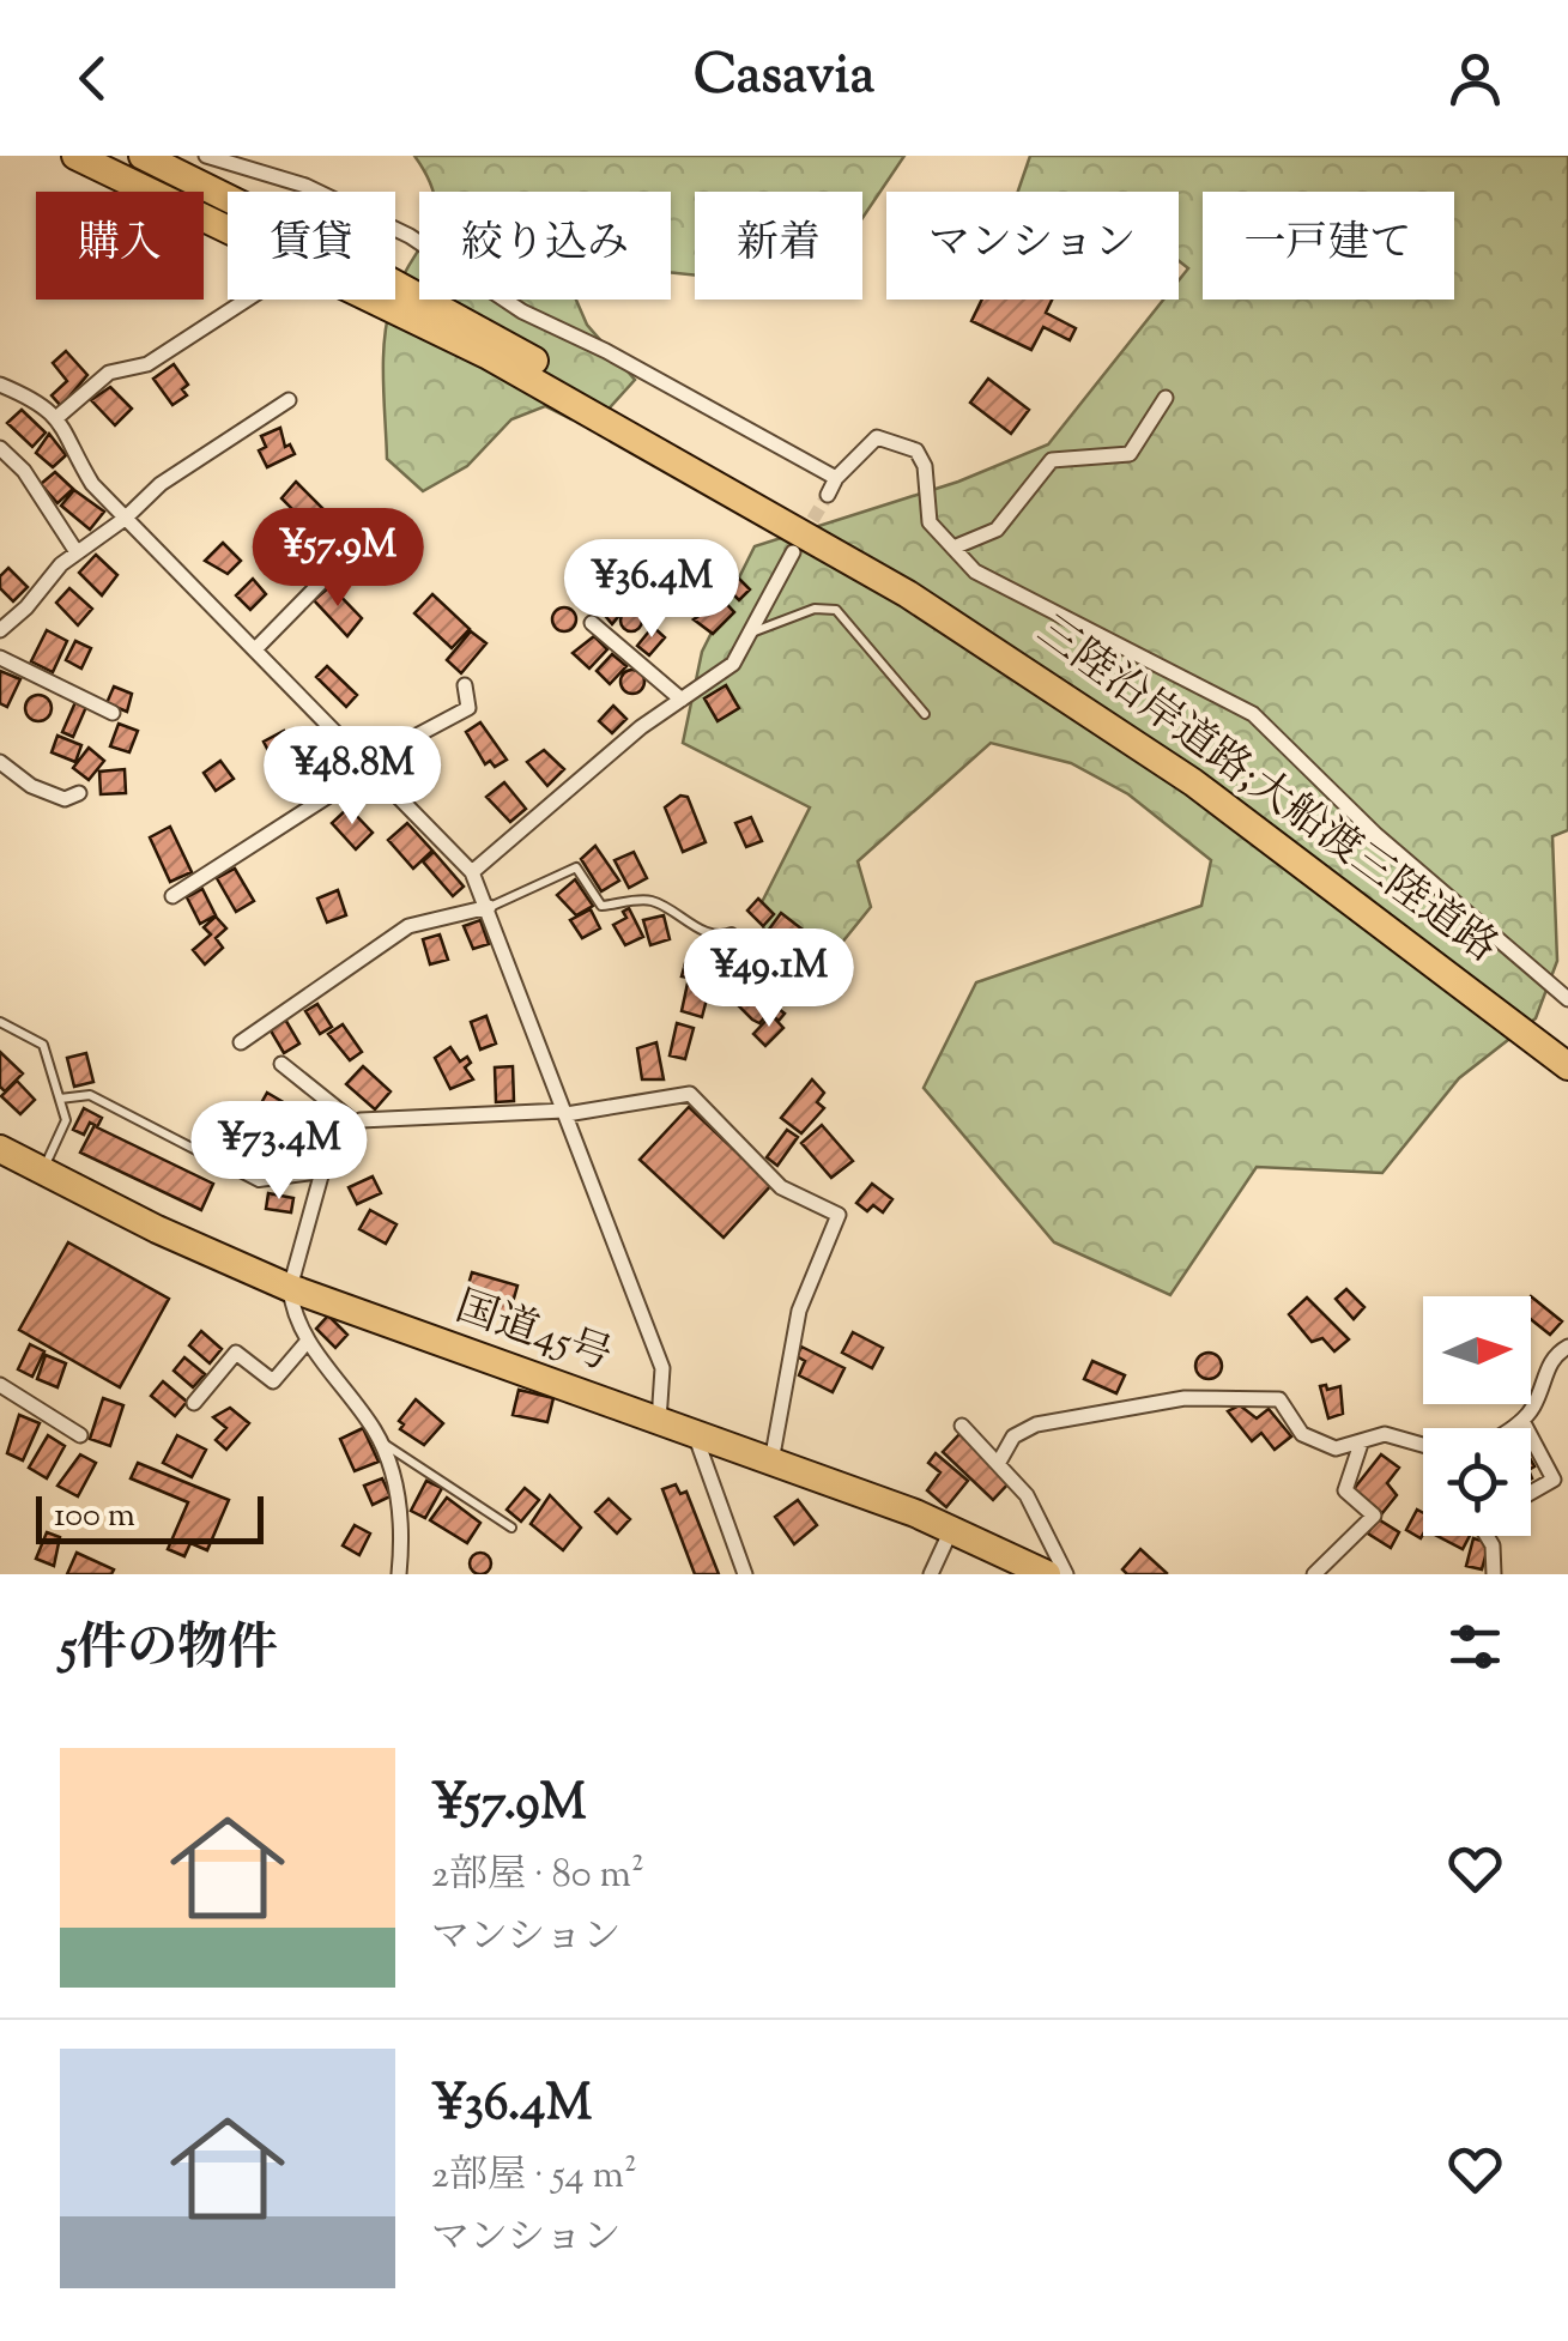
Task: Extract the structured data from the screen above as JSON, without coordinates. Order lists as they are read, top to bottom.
{
  "streets": {
    "highway": ["三陸沿岸道路;大船渡三陸道路", "国道45号"]
  },
  "scale_bar": "100 m",
  "north": "right",
  "page": {
    "header": "Casavia",
    "chip": [
      "購入",
      "賃貸",
      "絞り込み",
      "新着",
      "マンション",
      "一戸建て"
    ],
    "price": [
      "¥57.9M",
      "¥36.4M",
      "¥48.8M",
      "¥49.1M",
      "¥73.4M"
    ],
    "scale": "100 m",
    "heading": "5件の物件",
    "list": [
      {
        "name": "¥57.9M",
        "note": "2部屋 · 80 m² · マンション"
      },
      {
        "name": "¥36.4M",
        "note": "2部屋 · 54 m² · マンション"
      }
    ]
  }
}
